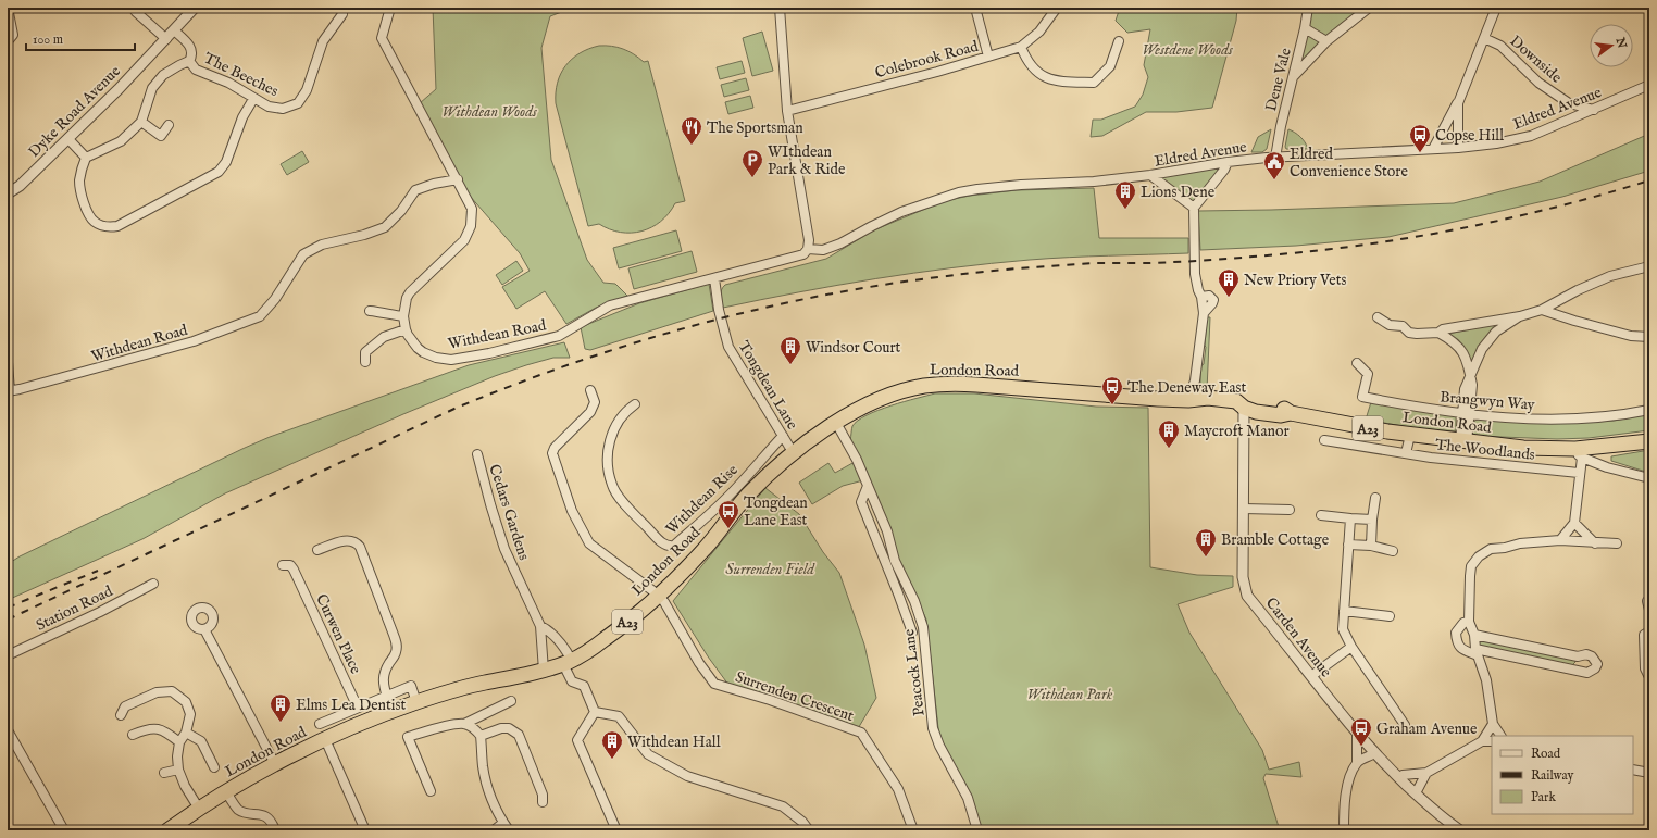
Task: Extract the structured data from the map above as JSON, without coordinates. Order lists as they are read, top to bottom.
{
  "streets": {
    "highway": ["London Road", "A23"],
    "street": [
      "Colebrook Road",
      "Downside",
      "The Beeches",
      "Dene Vale",
      "Eldred Avenue",
      "Dyke Road Avenue",
      "Withdean Road",
      "Tongdean Lane",
      "Brangwyn Way",
      "The Woodlands",
      "Withdean Rise",
      "Cedars Gardens",
      "Station Road",
      "Curwen Place",
      "Carden Avenue",
      "Peacock Lane",
      "Surrenden Crescent"
    ]
  },
  "crossings": [
    ["Downside", "Eldred Avenue"],
    ["The Beeches", "Dyke Road Avenue"],
    ["Dene Vale", "Eldred Avenue"],
    ["Withdean Road", "Tongdean Lane"],
    ["London Road", "Tongdean Lane"],
    ["London Road", "A23"],
    ["London Road", "Cedars Gardens"],
    ["London Road", "Carden Avenue"],
    ["London Road", "Peacock Lane"],
    ["London Road", "Surrenden Crescent"],
    ["Tongdean Lane", "Withdean Rise"]
  ],
  "parks": [
    "Westdene Woods",
    "Withdean Woods",
    "Surrenden Field",
    "Withdean Park"
  ],
  "places": {
    "restaurant": ["The Sportsman"],
    "bus stop": [
      "Copse Hill",
      "The Deneway East",
      "Tongdean Lane East",
      "Graham Avenue"
    ],
    "parking": ["WIthdean Park & Ride"],
    "public building": ["Eldred Convenience Store"],
    "building": [
      "Lions Dene",
      "New Priory Vets",
      "Windsor Court",
      "Maycroft Manor",
      "Bramble Cottage",
      "Elms Lea Dentist",
      "Withdean Hall"
    ]
  },
  "legend": ["Road", "Railway", "Park"],
  "scale_bar": "100 m",
  "north": "right"
}
